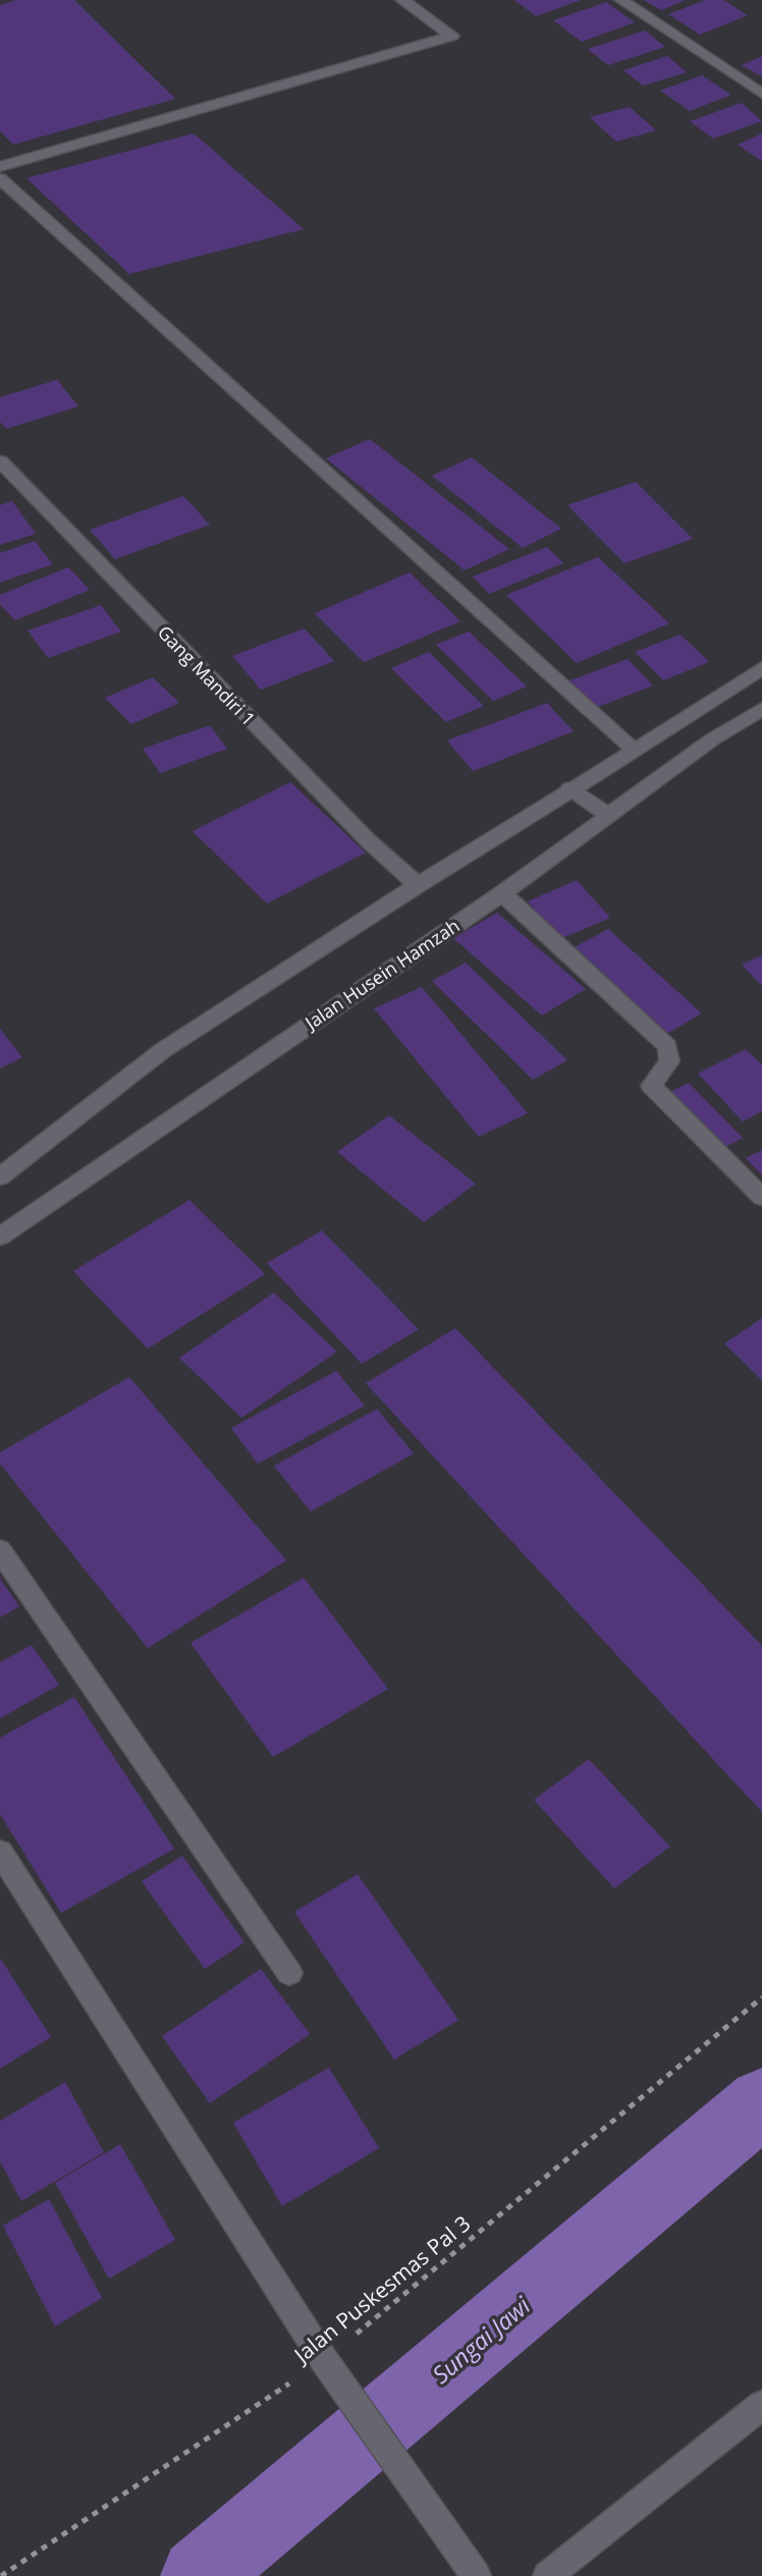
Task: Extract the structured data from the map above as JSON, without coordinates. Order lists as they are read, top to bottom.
{
  "streets": {
    "street": ["Gang Mandiri 1", "Jalan Husein Hamzah"],
    "path": ["Jalan Puskesmas Pal 3"]
  },
  "water": ["Sungai Jawi"]
}
